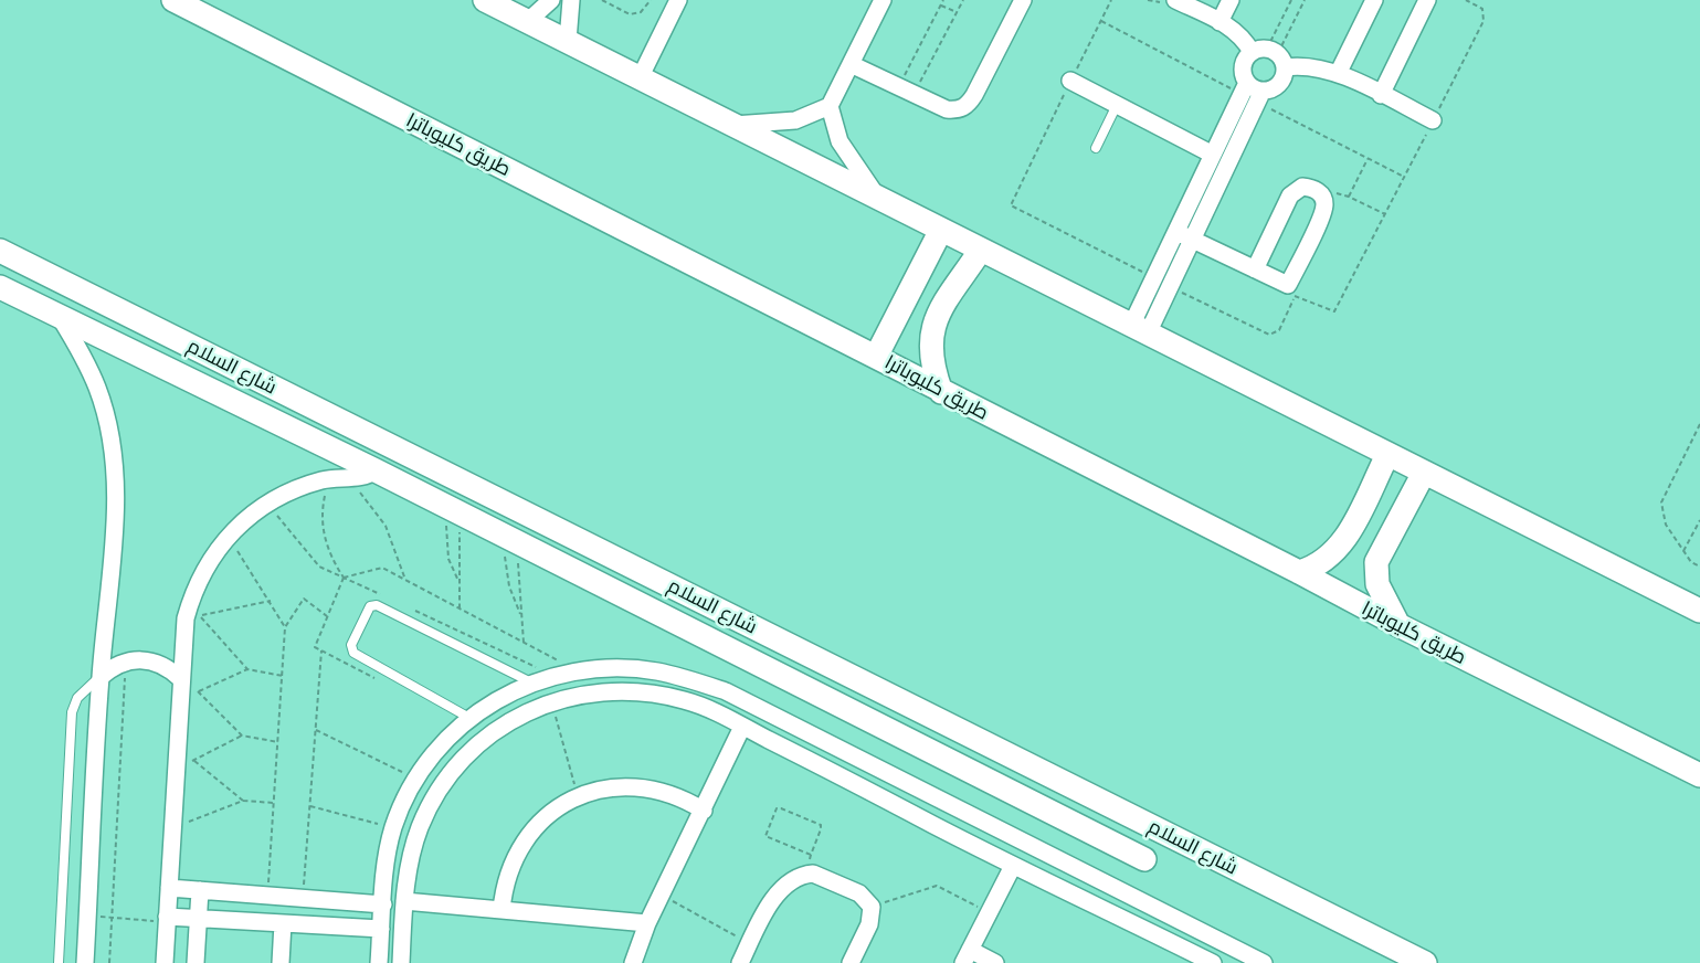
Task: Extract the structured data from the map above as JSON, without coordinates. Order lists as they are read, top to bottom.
{
  "streets": {
    "main road": ["طريق كليوباترا", "شارع السلام"]
  }
}
